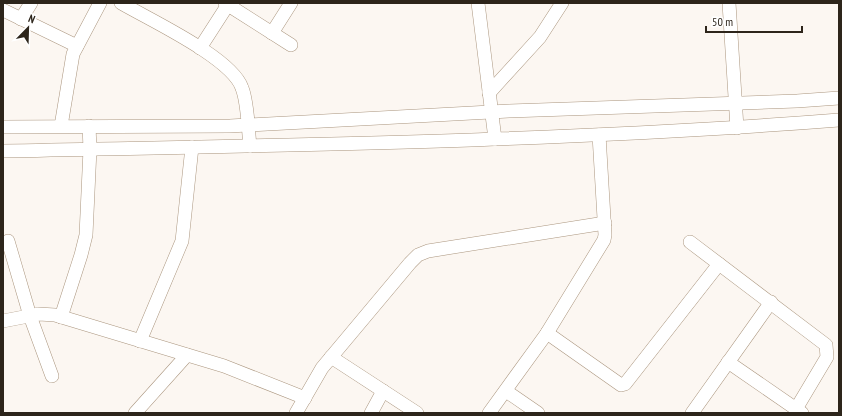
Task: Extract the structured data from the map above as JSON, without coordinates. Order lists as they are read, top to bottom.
{
  "scale_bar": "50 m",
  "north": "top right"
}
